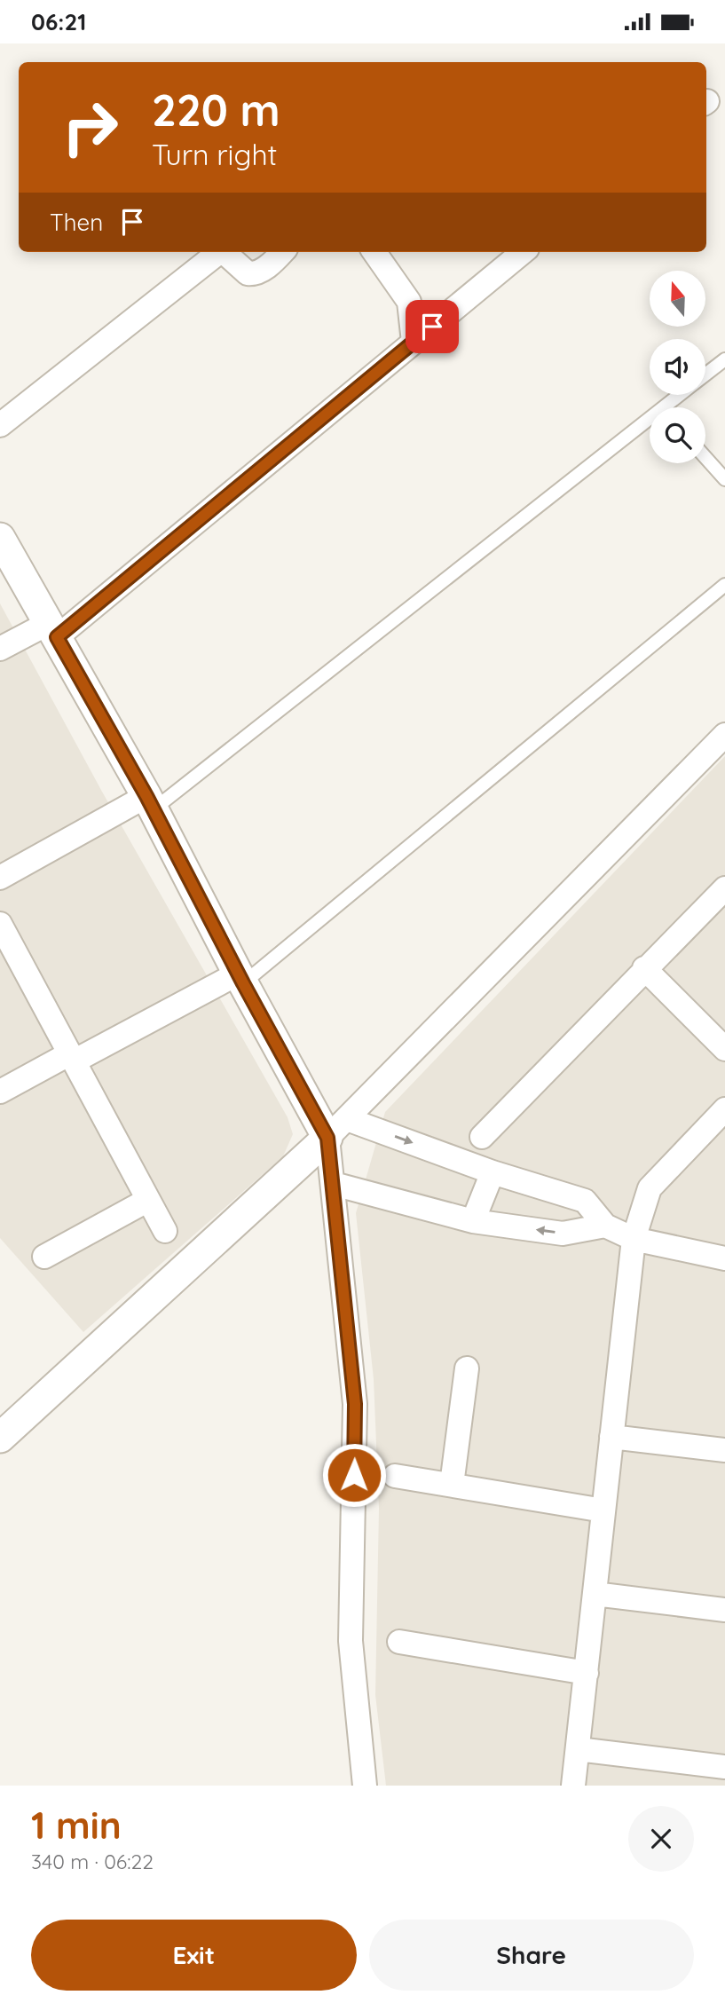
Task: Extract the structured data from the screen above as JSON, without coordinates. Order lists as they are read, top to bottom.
{
  "north": "top",
  "page": {
    "status": "06:21",
    "turn": ["220 m", "Turn right"],
    "then": "Then",
    "heading": ["1 min", "340 m · 06:22"],
    "buttons": ["Exit", "Share"]
  }
}
